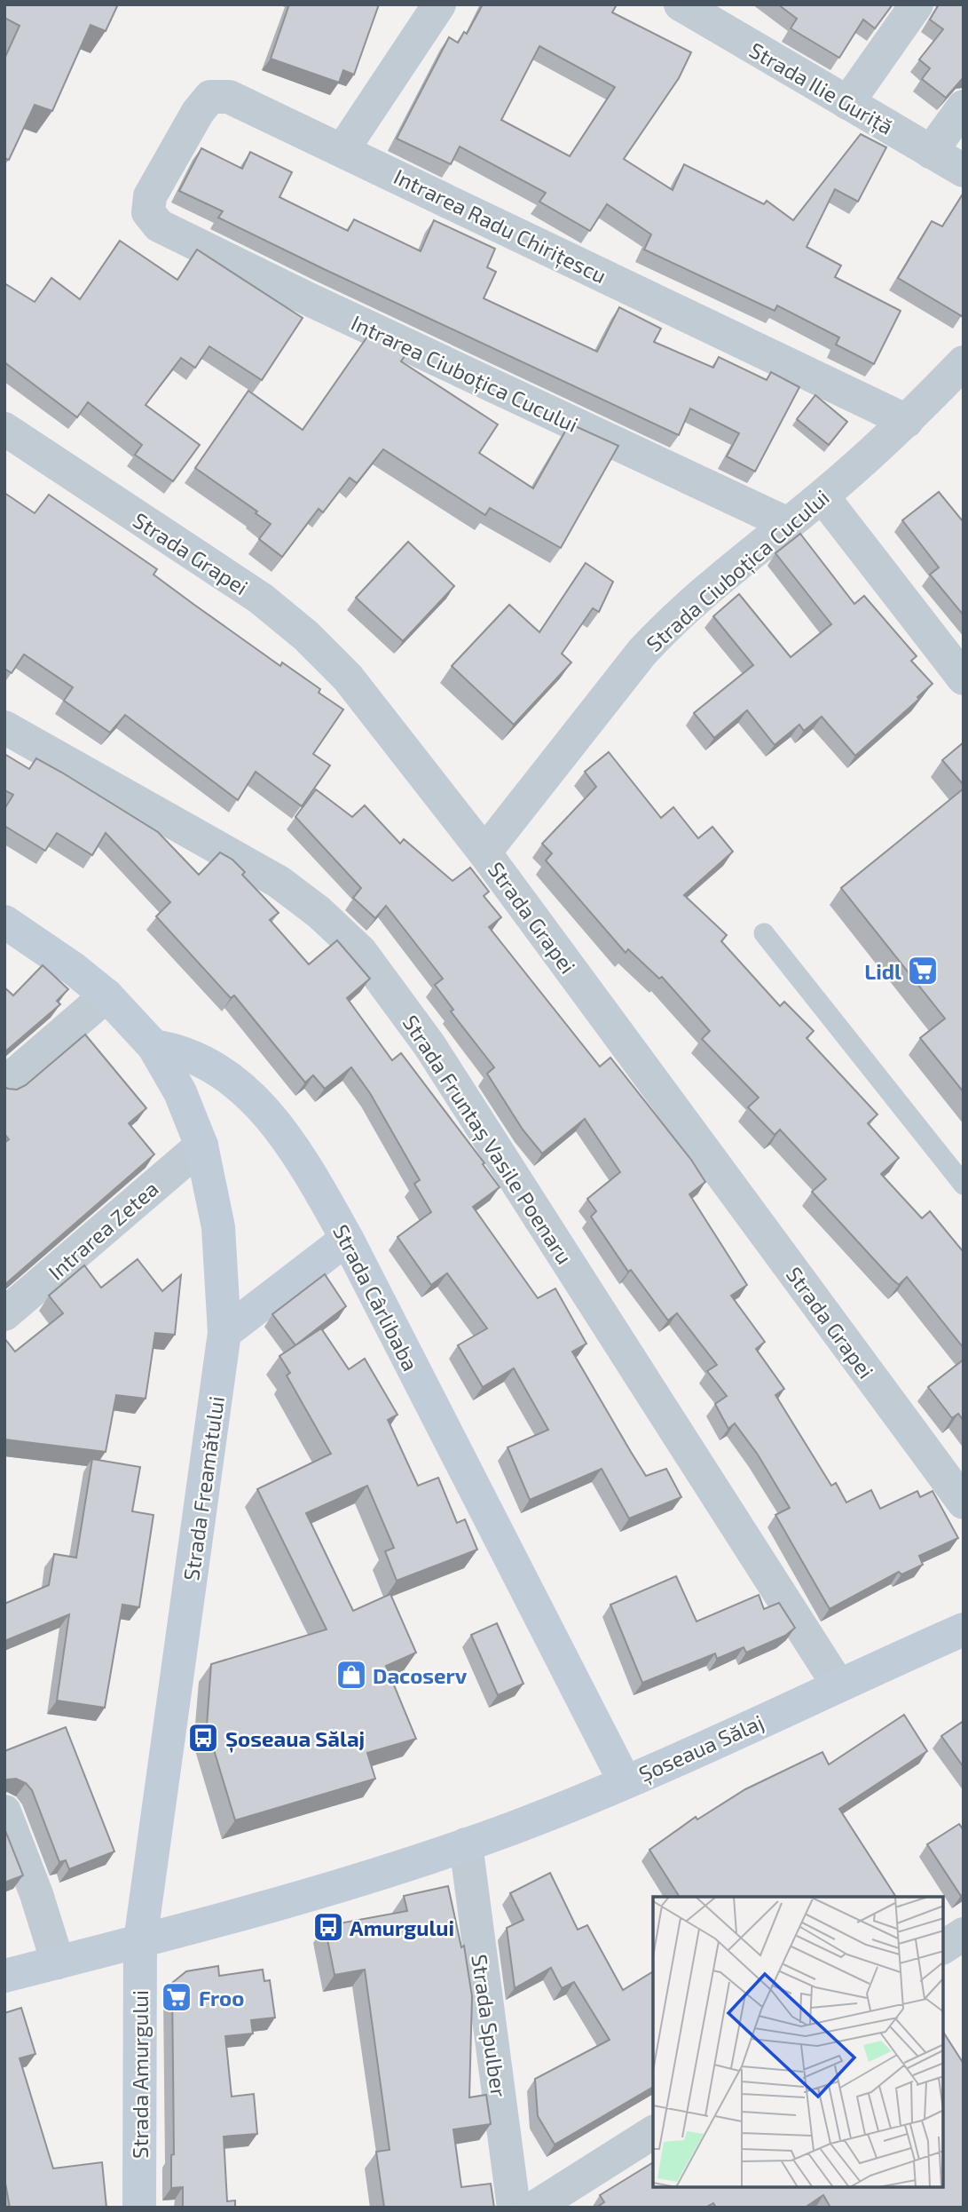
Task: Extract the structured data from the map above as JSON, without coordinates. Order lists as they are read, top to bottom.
{
  "streets": {
    "street": [
      "Strada Ilie Guriță",
      "Intrarea Radu Chirițescu",
      "Intrarea Ciuboțica Cucului",
      "Strada Grapei",
      "Strada Ciuboțica Cucului",
      "Strada Fruntaș Vasile Poenaru",
      "Intrarea Zetea",
      "Strada Cârlibaba",
      "Strada Freamătului",
      "Șoseaua Sălaj",
      "Strada Spulber",
      "Strada Amurgului"
    ]
  },
  "crossings": [
    ["Intrarea Radu Chirițescu", "Intrarea Ciuboțica Cucului"],
    ["Intrarea Radu Chirițescu", "Strada Ciuboțica Cucului"],
    ["Intrarea Ciuboțica Cucului", "Strada Ciuboțica Cucului"],
    ["Strada Grapei", "Strada Ciuboțica Cucului"],
    ["Strada Fruntaș Vasile Poenaru", "Șoseaua Sălaj"],
    ["Intrarea Zetea", "Strada Freamătului"],
    ["Strada Cârlibaba", "Strada Freamătului"],
    ["Strada Cârlibaba", "Șoseaua Sălaj"],
    ["Strada Freamătului", "Șoseaua Sălaj"],
    ["Strada Freamătului", "Strada Amurgului"],
    ["Șoseaua Sălaj", "Strada Spulber"],
    ["Șoseaua Sălaj", "Strada Amurgului"]
  ],
  "places": {
    "supermarket": ["Lidl", "Froo"],
    "shop": ["Dacoserv"],
    "bus stop": ["Șoseaua Sălaj", "Amurgului"]
  }
}
